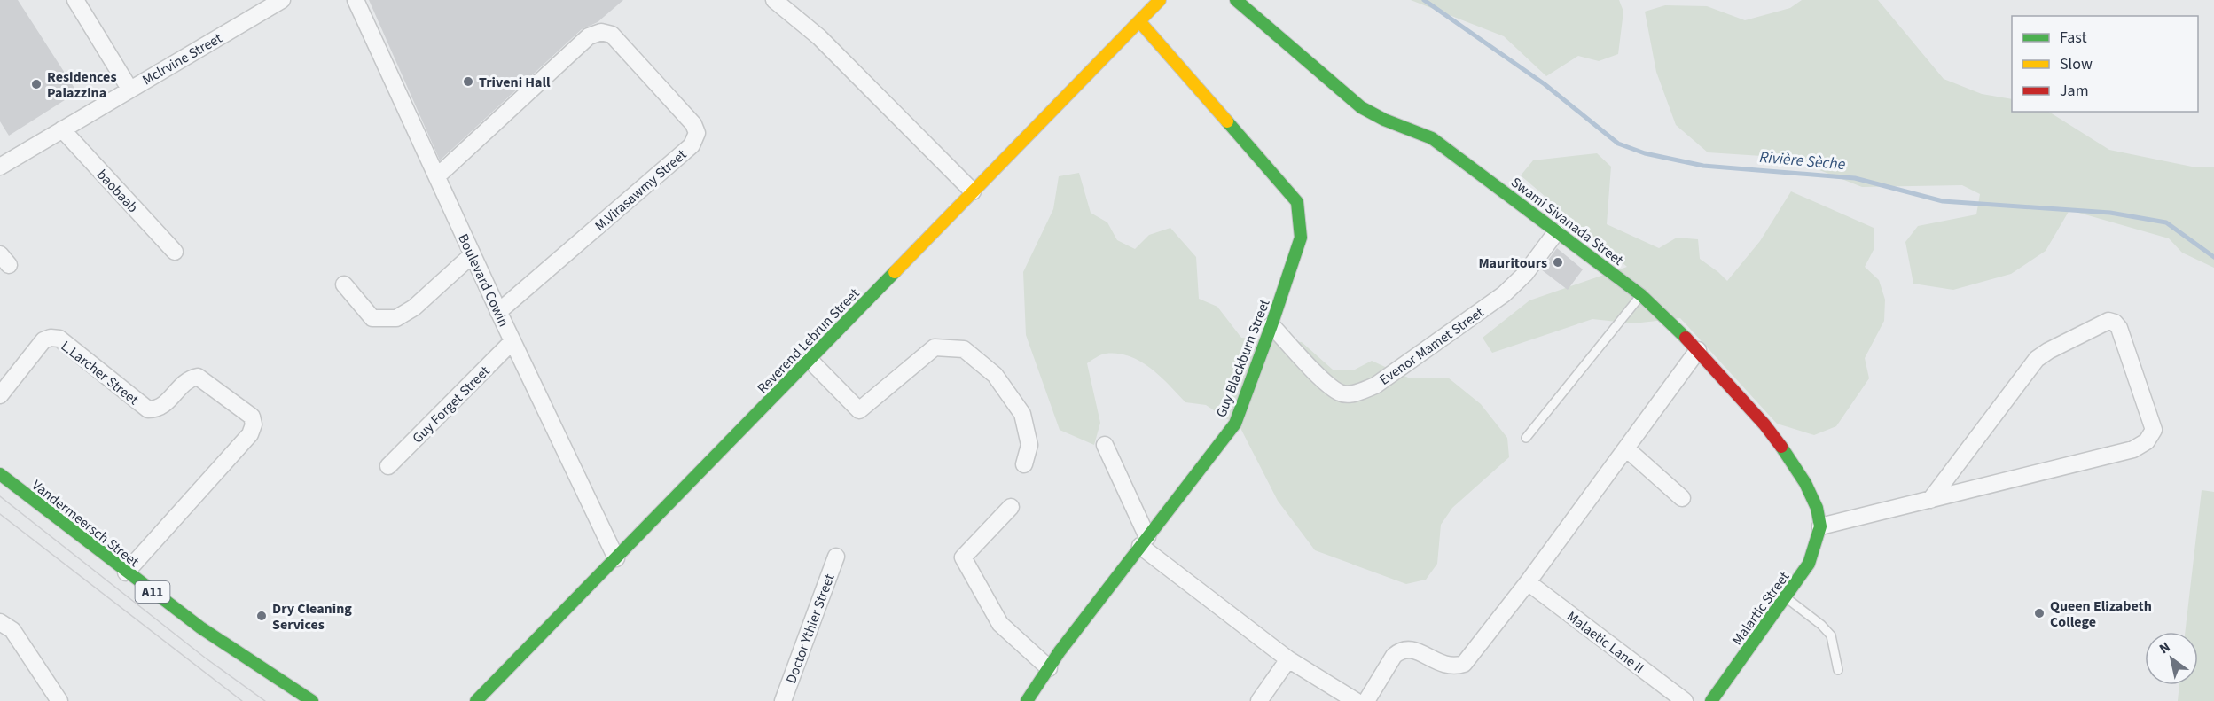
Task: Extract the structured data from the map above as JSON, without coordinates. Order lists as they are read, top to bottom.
{
  "streets": {
    "street": [
      "Mclrvine Street",
      "M.Virasawmy Street",
      "baobaab",
      "Swami Sivanada Street",
      "Boulevard Cowin",
      "Reverend Lebrun Street",
      "Evenor Mamet Street",
      "Guy Blackburn Street",
      "L.Larcher Street",
      "Guy Forget Street",
      "Vandermeersch Street",
      "A11",
      "Malartic Street",
      "Doctor Ythier Street",
      "Malaetic Lane II"
    ]
  },
  "crossings": [
    ["Mclrvine Street", "baobaab"],
    ["M.Virasawmy Street", "Boulevard Cowin"],
    ["Swami Sivanada Street", "Evenor Mamet Street"],
    ["Swami Sivanada Street", "Malartic Street"],
    ["Boulevard Cowin", "Reverend Lebrun Street"],
    ["Boulevard Cowin", "Guy Forget Street"],
    ["Reverend Lebrun Street", "Guy Blackburn Street"],
    ["Evenor Mamet Street", "Guy Blackburn Street"],
    ["L.Larcher Street", "Vandermeersch Street"]
  ],
  "water": ["Rivière Sèche"],
  "places": [
    "Triveni Hall",
    "Residences Palazzina",
    "Mauritours",
    "Queen Elizabeth College",
    "Dry Cleaning Services"
  ],
  "legend": ["Fast", "Slow", "Jam"],
  "north": "top left"
}
